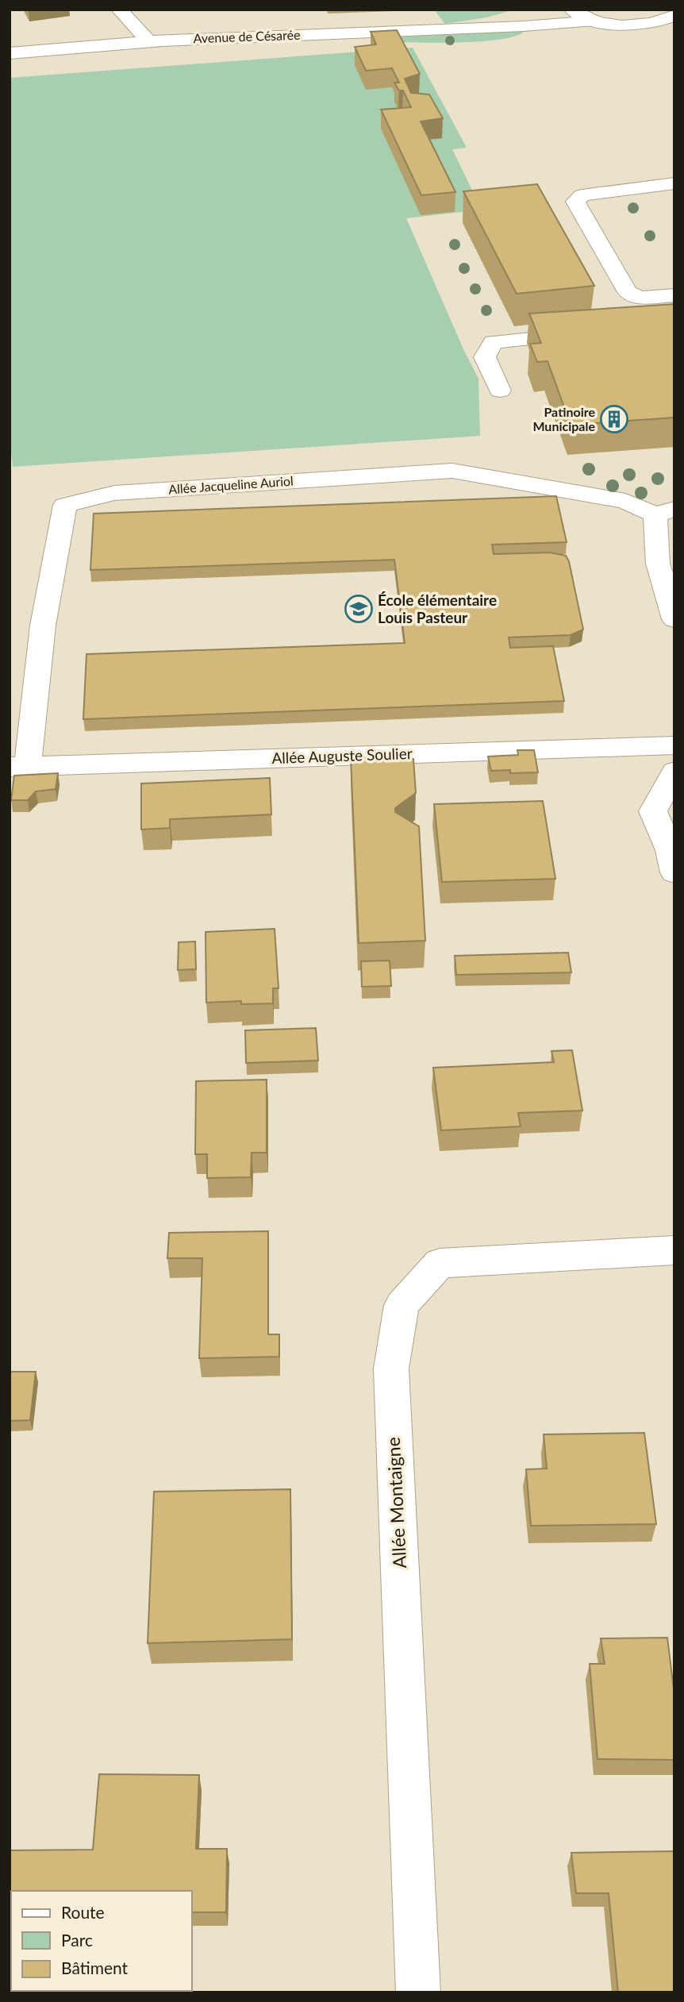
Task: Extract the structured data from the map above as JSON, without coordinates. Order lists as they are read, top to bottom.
{
  "streets": {
    "street": [
      "Avenue de Césarée",
      "Allée Jacqueline Auriol",
      "Allée Auguste Soulier",
      "Allée Montaigne"
    ]
  },
  "crossings": [
    ["Allée Jacqueline Auriol", "Allée Auguste Soulier"]
  ],
  "places": {
    "building": ["Patinoire Municipale"],
    "school or university": ["École élémentaire Louis Pasteur"]
  },
  "legend": ["Route", "Parc", "Bâtiment"]
}
